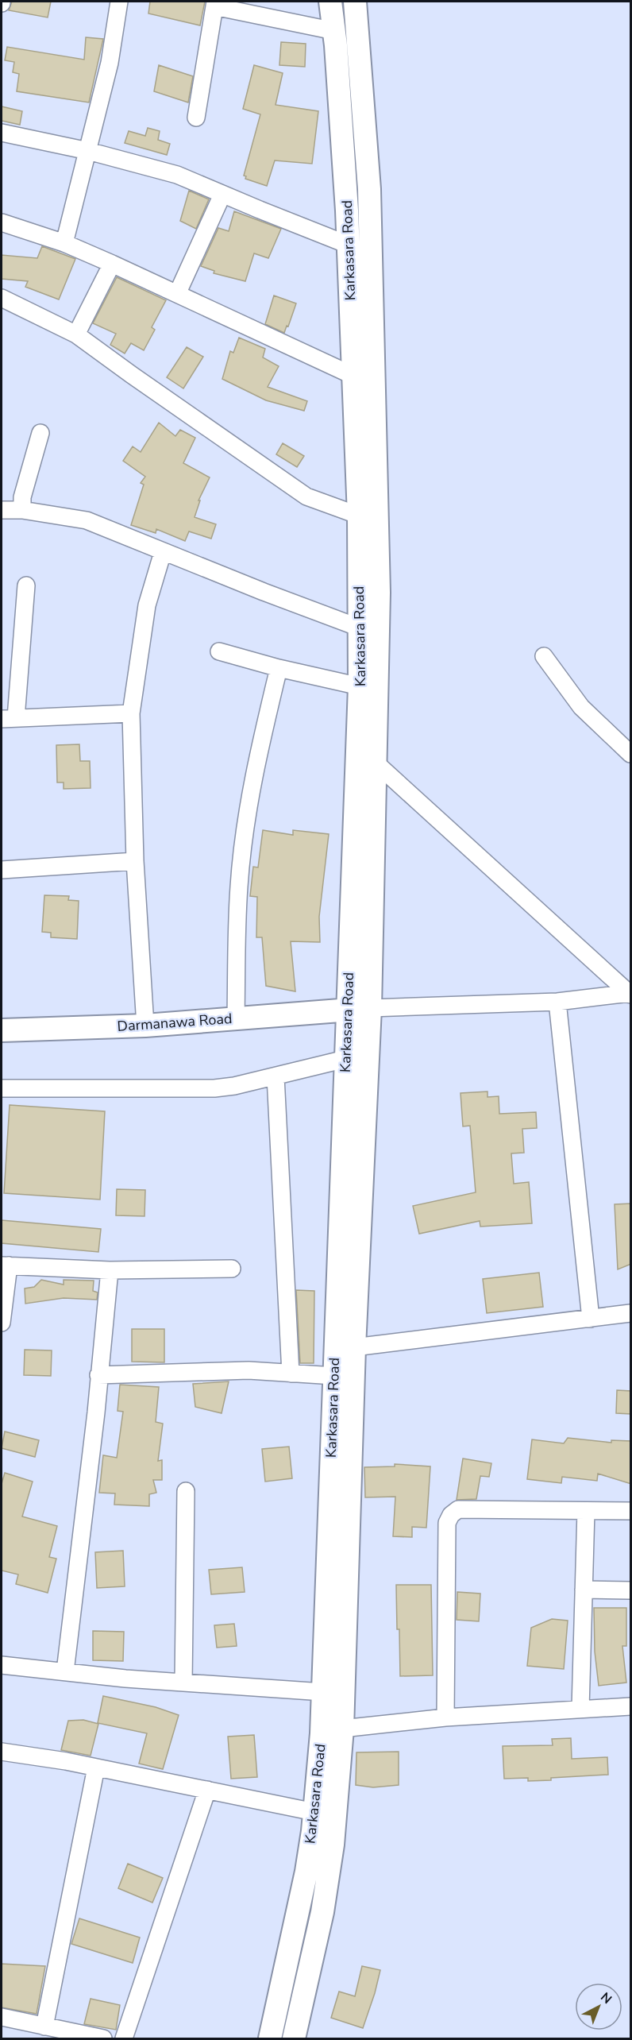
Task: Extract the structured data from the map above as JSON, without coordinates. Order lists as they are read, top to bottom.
{
  "streets": {
    "main road": ["Karkasara Road", "Darmanawa Road"]
  },
  "crossings": [
    ["Karkasara Road", "Darmanawa Road"]
  ],
  "north": "top right"
}
